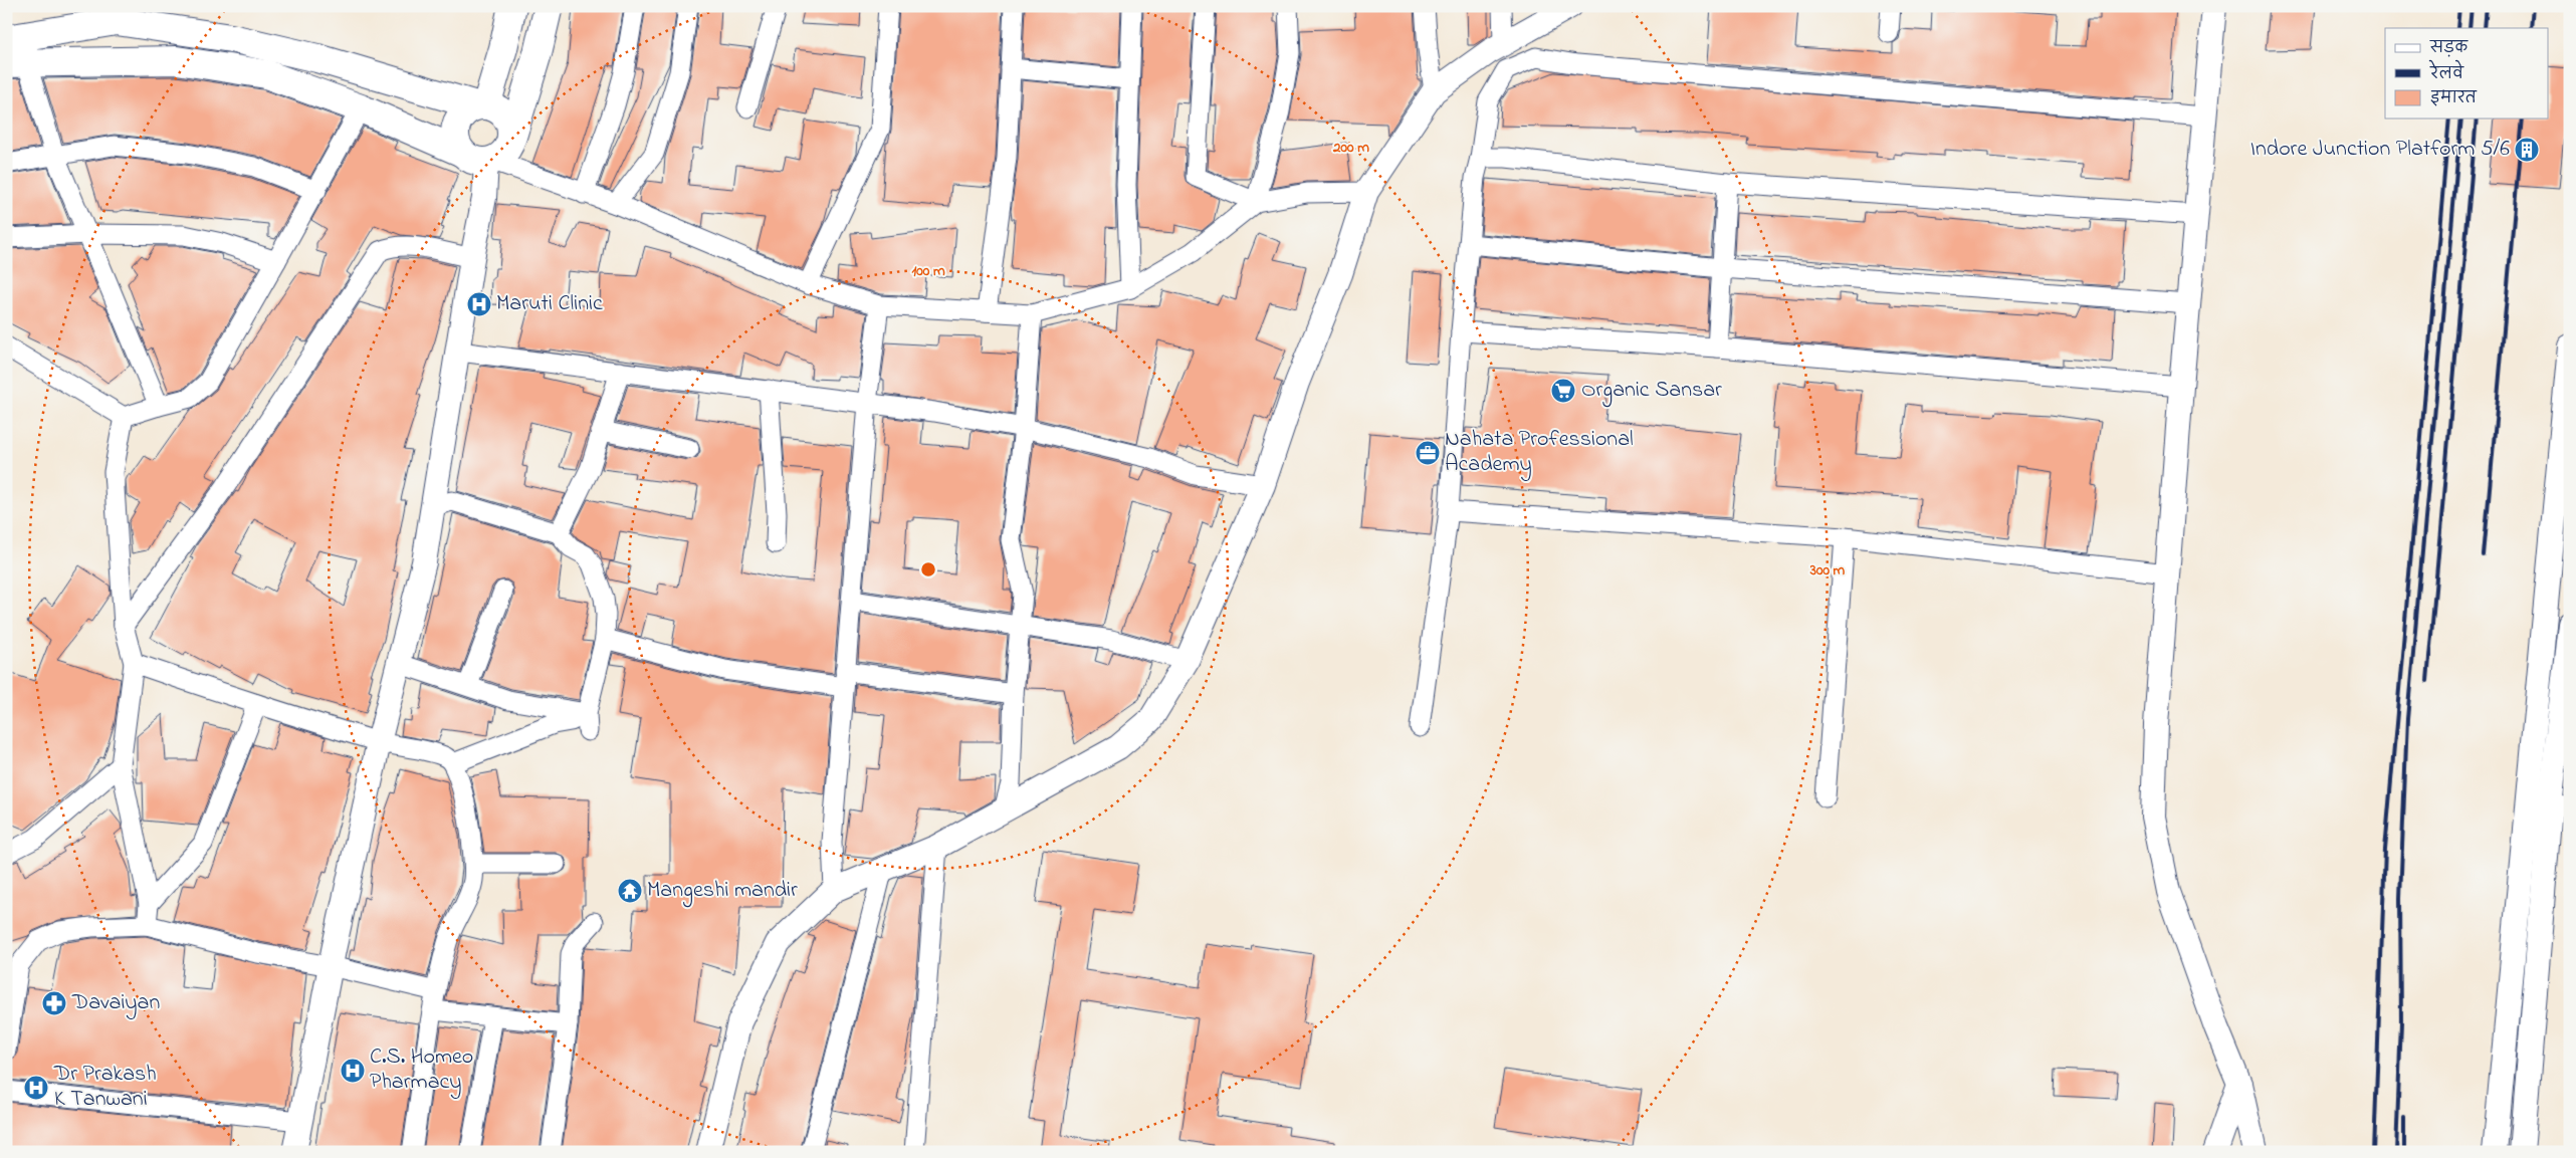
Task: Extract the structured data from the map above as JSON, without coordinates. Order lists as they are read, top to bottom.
{
  "places": {
    "building": ["Indore Junction Platform 5/6"],
    "hospital": ["Maruti Clinic", "C.S. Homeo Pharmacy", "Dr Prakash K Tanwani"],
    "supermarket": ["Organic Sansar"],
    "office": ["Nahata Professional Academy"],
    "temple": ["Mangeshi mandir"],
    "pharmacy": ["Davaiyan"]
  },
  "legend": ["सड़क", "रेलवे", "इमारत"],
  "rings": ["200 m", "100 m", "300 m"]
}
